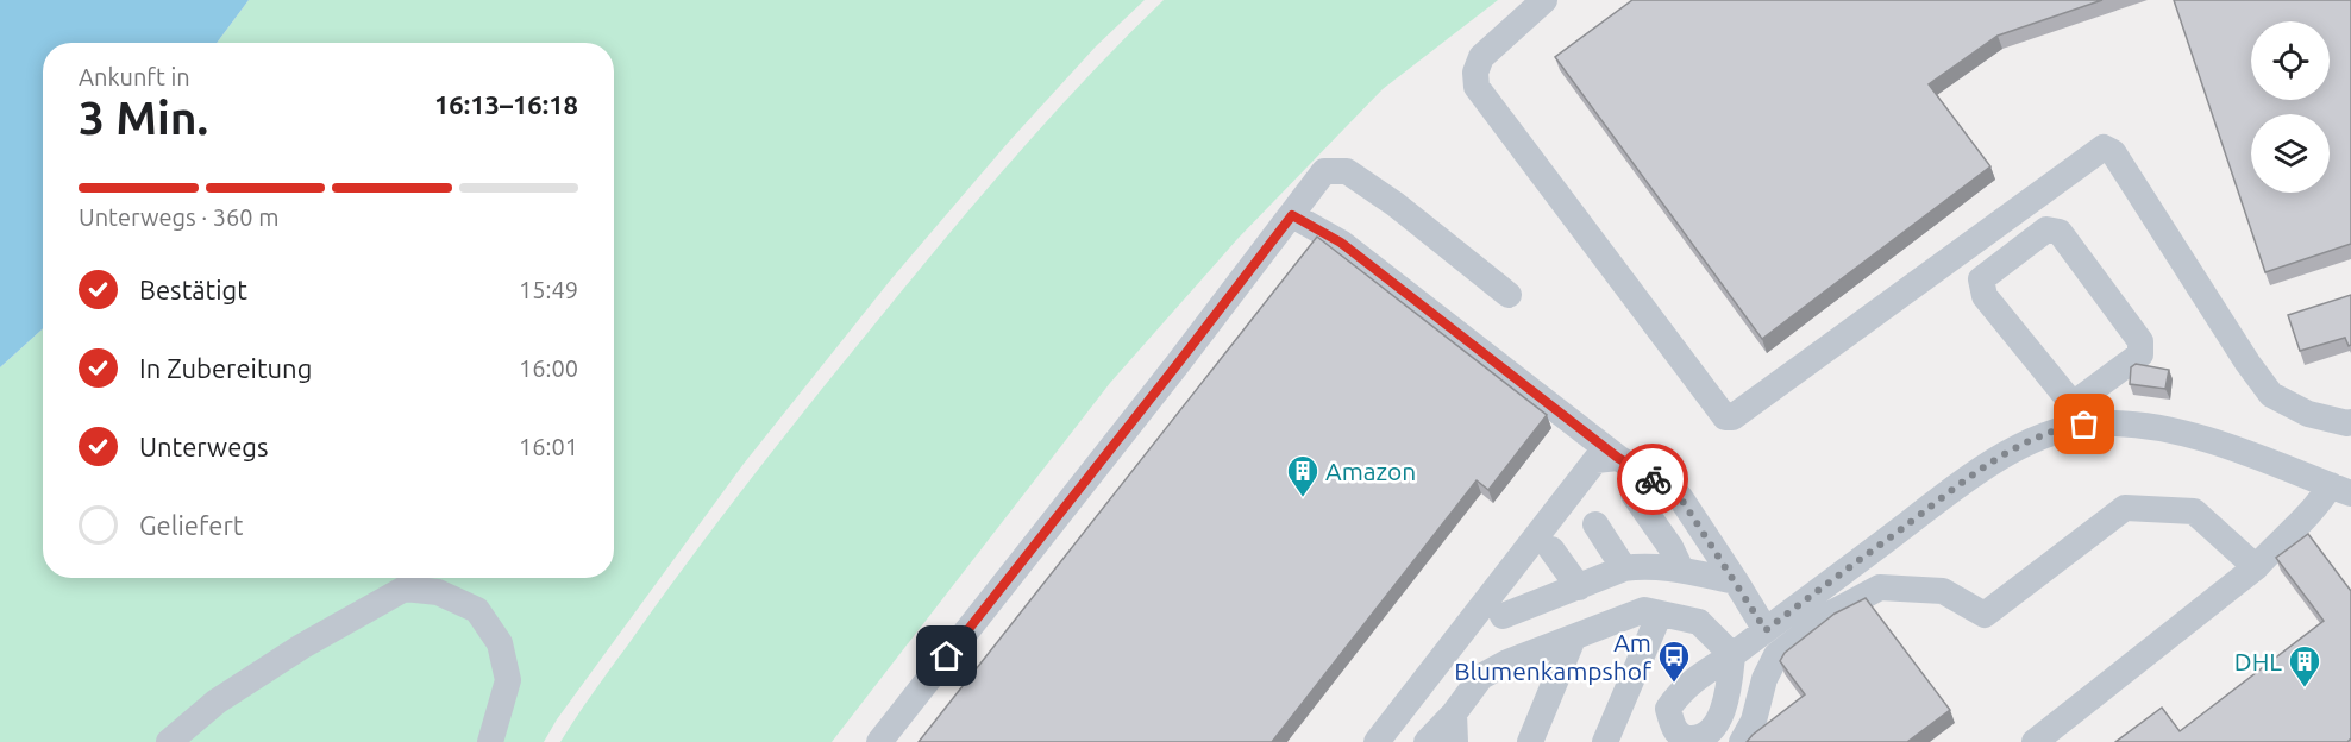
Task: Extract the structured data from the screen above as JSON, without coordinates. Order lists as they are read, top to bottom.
{
  "places": {
    "building": ["Amazon", "DHL"],
    "bus stop": ["Am Blumenkampshof"]
  },
  "page": {
    "heading": ["3 Min.", "Ankunft in", "16:13–16:18"],
    "bar": "Unterwegs · 360 m",
    "list": [
      ["Bestätigt", "15:49"],
      ["In Zubereitung", "16:00"],
      ["Unterwegs", "16:01"],
      "Geliefert"
    ]
  }
}
